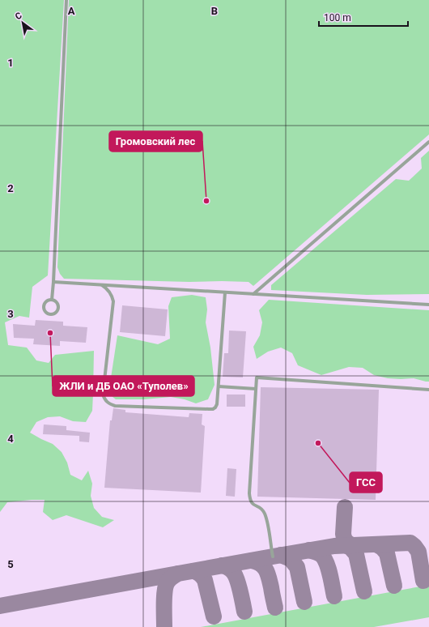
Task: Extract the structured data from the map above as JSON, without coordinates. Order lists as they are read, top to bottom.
{
  "places": ["Громовский лес", "ЖЛИ и ДБ ОАО «Туполев»", "ГСС"],
  "scale_bar": "100 m",
  "north": "top left",
  "grid": {
    "columns": ["A", "B"],
    "rows": [
      "1",
      "2",
      "3",
      "4",
      "5"
    ]
  }
}
